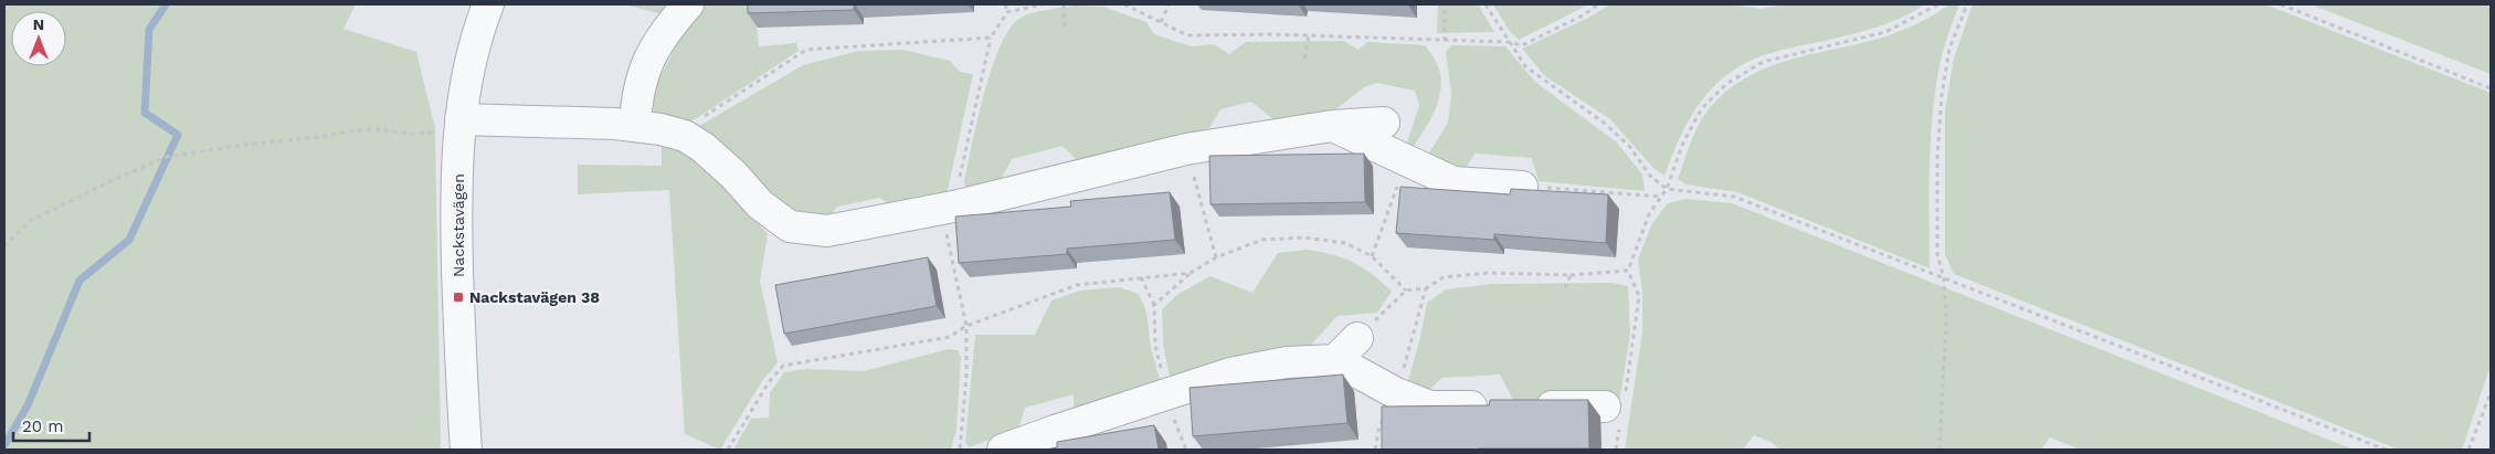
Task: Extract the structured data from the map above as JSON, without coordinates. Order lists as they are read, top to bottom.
{
  "streets": {
    "street": ["Nackstavägen"]
  },
  "places": {
    "transit": ["Nackstavägen 38"]
  },
  "scale_bar": "20 m",
  "north": "top"
}
